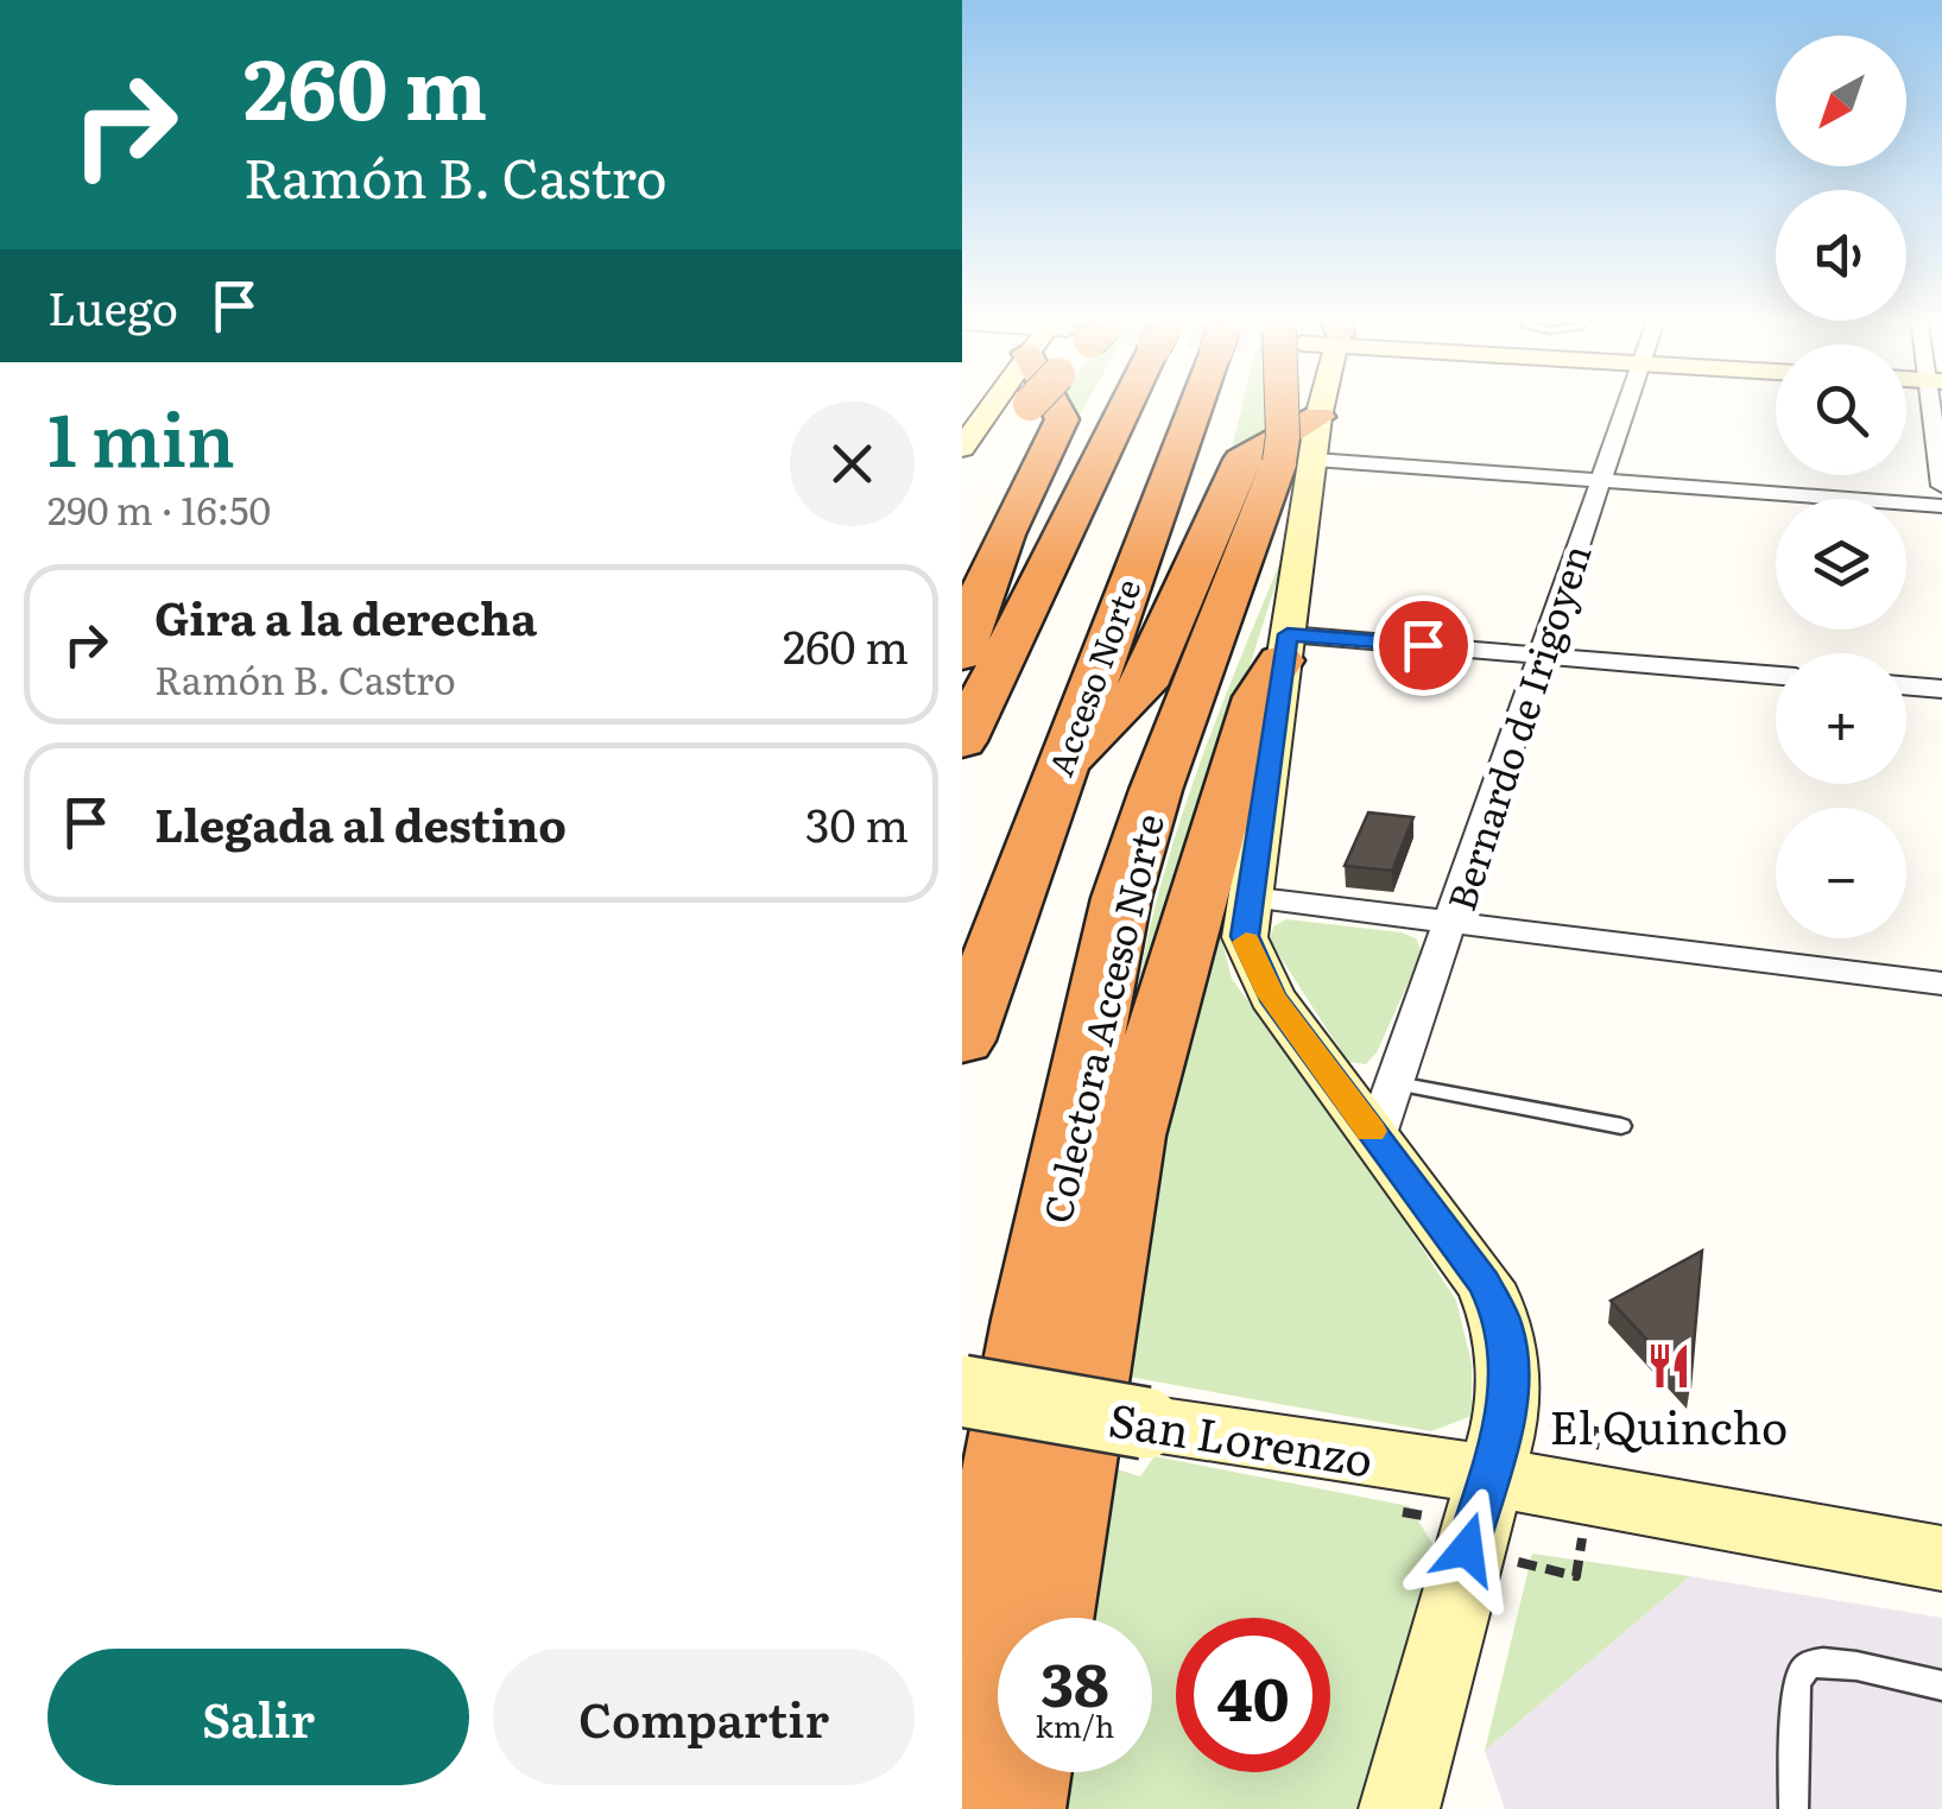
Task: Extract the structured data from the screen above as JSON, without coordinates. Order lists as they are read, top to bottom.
{
  "streets": {
    "highway": ["Acceso Norte", "Colectora Acceso Norte"],
    "street": ["Bernardo de Irigoyen", "San Lorenzo"]
  },
  "places": {
    "restaurant": ["El Quincho"]
  },
  "north": "bottom left",
  "page": {
    "turn": ["260 m", "Ramón B. Castro"],
    "map_buttons": ["+", "−"],
    "then": "Luego",
    "heading": ["1 min", "290 m · 16:50"],
    "list": [
      {
        "name": "Gira a la derecha",
        "note": "Ramón B. Castro",
        "value": "260 m"
      },
      {
        "name": "Llegada al destino",
        "value": "30 m"
      }
    ],
    "speed": "38 km/h",
    "limit": "40",
    "buttons": ["Salir", "Compartir"]
  }
}
